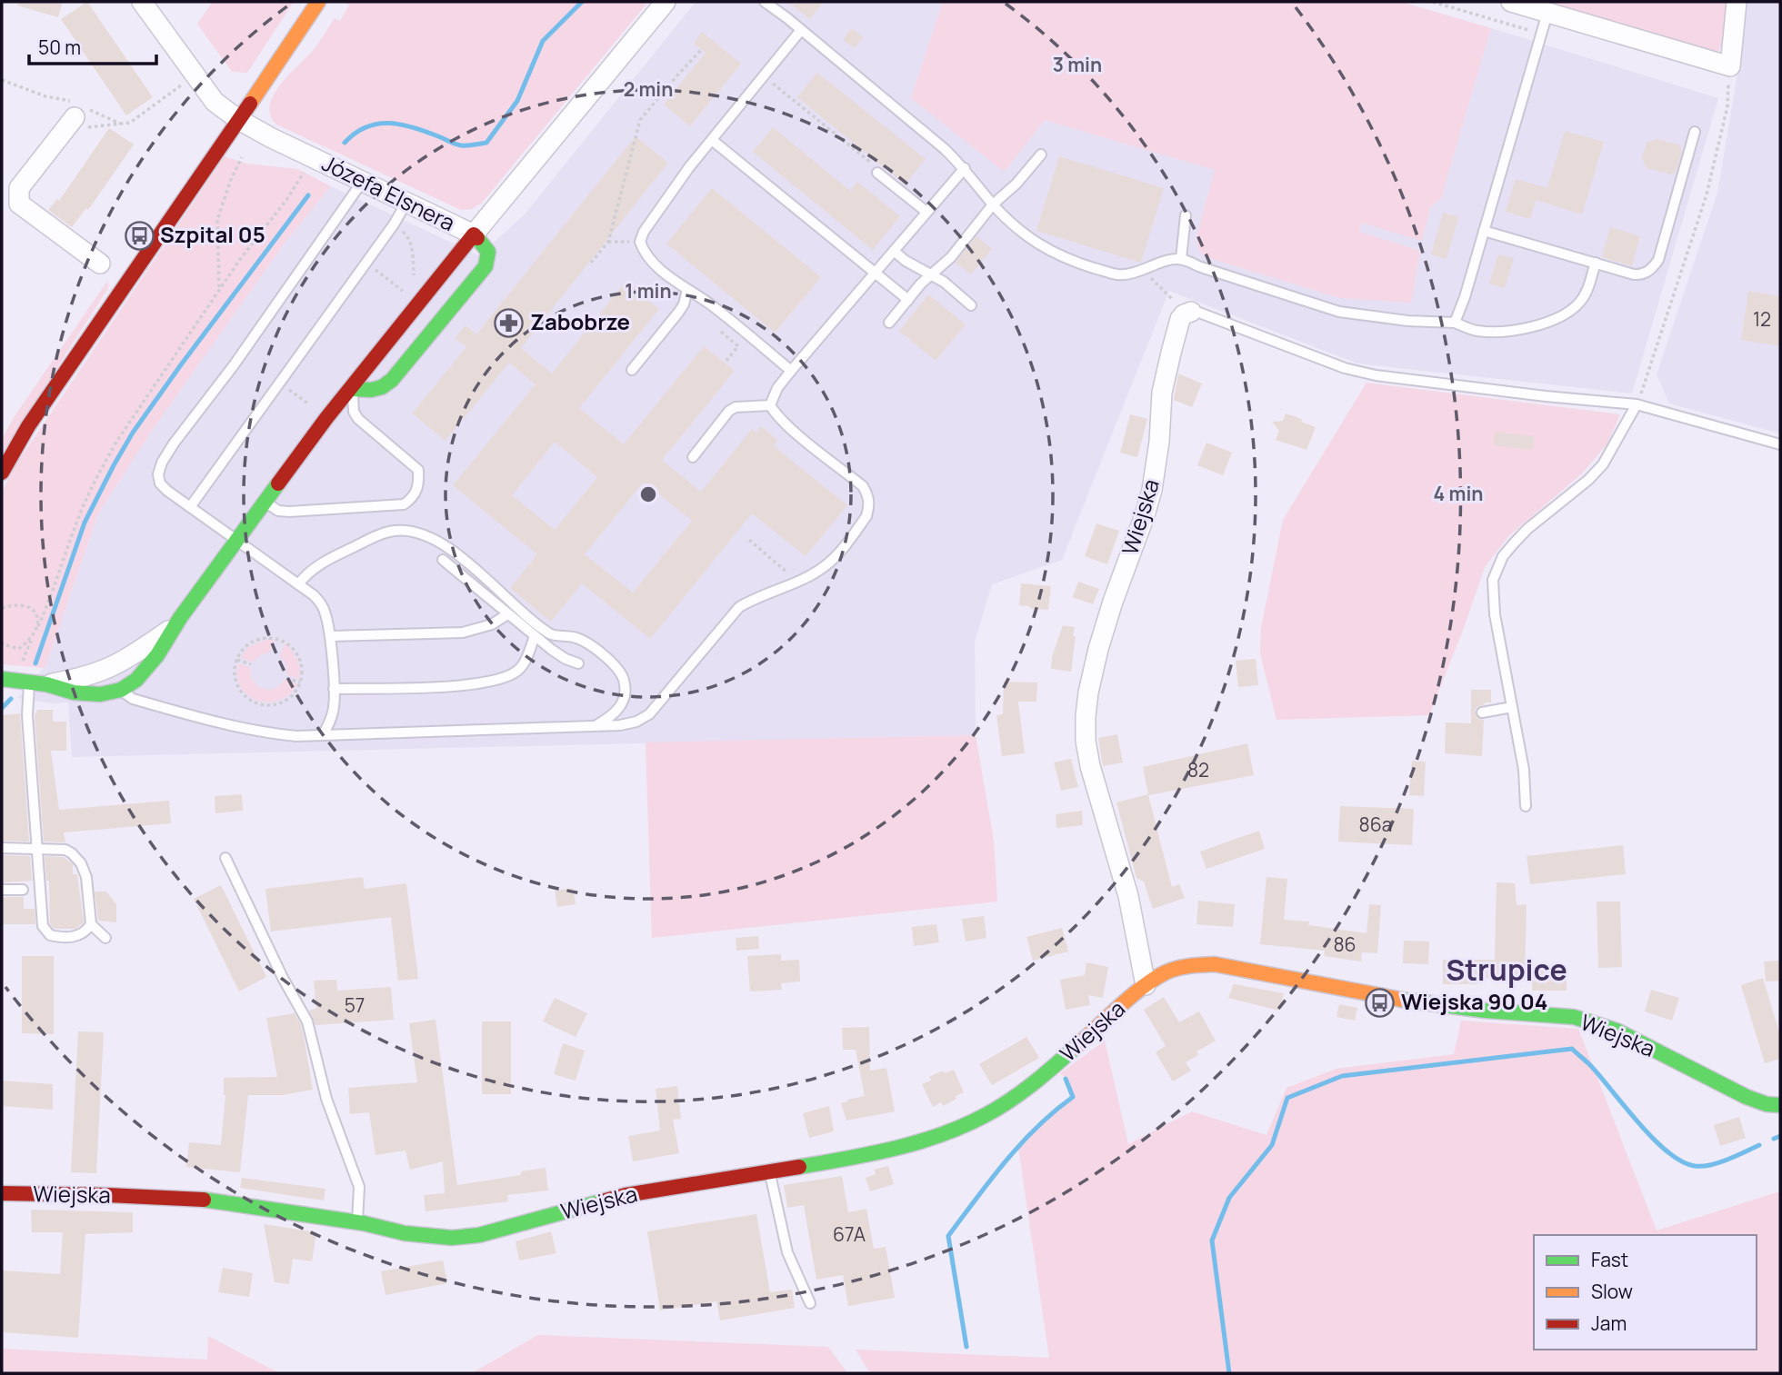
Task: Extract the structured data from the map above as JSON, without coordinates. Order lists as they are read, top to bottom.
{
  "streets": {
    "street": ["Józefa Elsnera", "Wiejska"]
  },
  "districts": ["Strupice"],
  "places": {
    "bus stop": ["Szpital 05", "Wiejska 90 04"],
    "pharmacy": ["Zabobrze"]
  },
  "house_numbers": [
    "12",
    "82",
    "86a",
    "86",
    "57",
    "67A"
  ],
  "legend": ["Fast", "Slow", "Jam"],
  "scale_bar": "50 m",
  "rings": [
    "3 min",
    "2 min",
    "1 min",
    "4 min"
  ]
}
